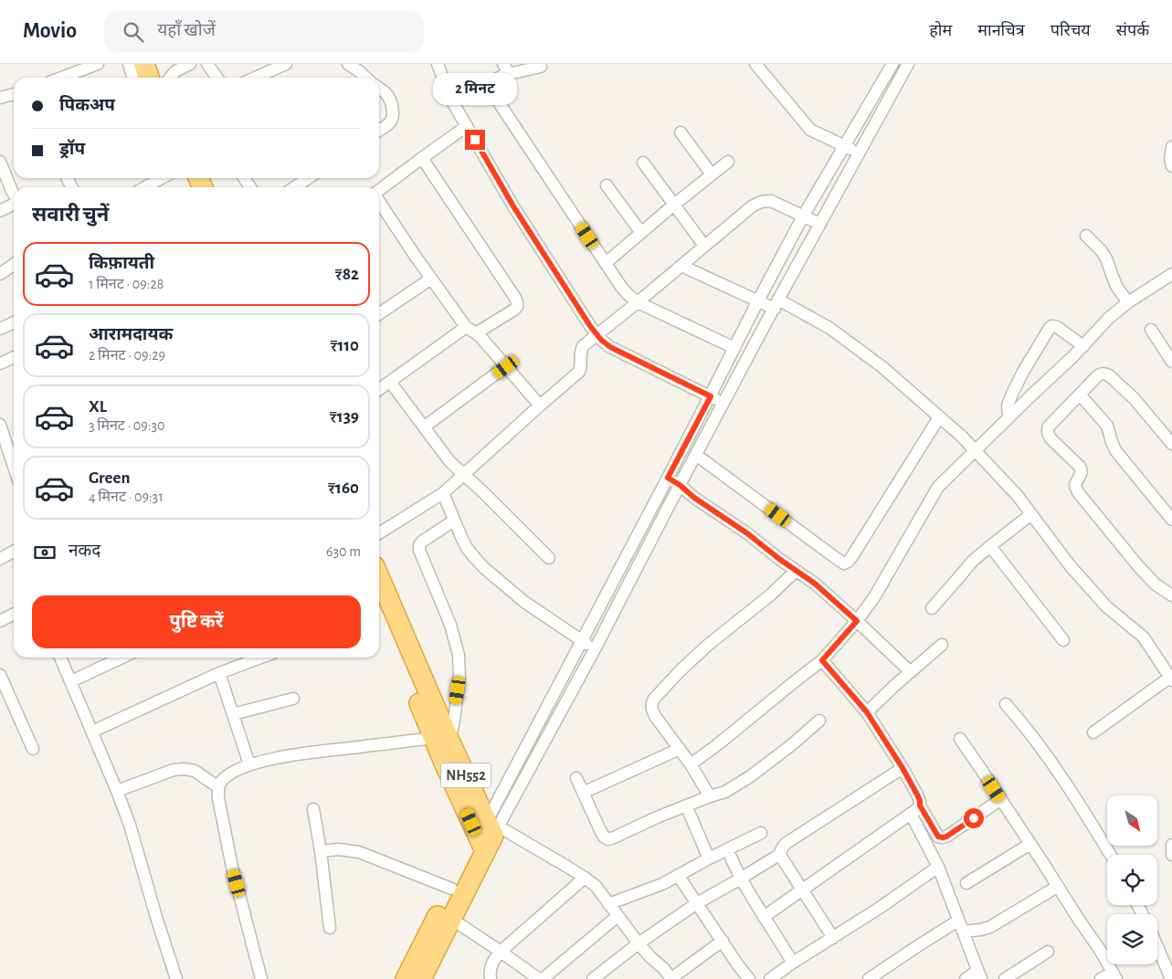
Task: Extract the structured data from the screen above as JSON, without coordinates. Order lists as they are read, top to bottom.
{
  "streets": {
    "highway": ["NH552"]
  },
  "north": "bottom right",
  "page": {
    "header": "Movio",
    "search": "यहाँ खोजें",
    "nav": [
      "होम",
      "मानचित्र",
      "परिचय",
      "संपर्क"
    ],
    "bubble": "2 मिनट",
    "banner": ["पिकअप", "ड्रॉप"],
    "heading": "सवारी चुनें",
    "list": [
      {
        "name": "किफ़ायती",
        "note": "1 मिनट · 09:28",
        "value": "₹82"
      },
      {
        "name": "आरामदायक",
        "note": "2 मिनट · 09:29",
        "value": "₹110"
      },
      {
        "name": "XL",
        "note": "3 मिनट · 09:30",
        "value": "₹139"
      },
      {
        "name": "Green",
        "note": "4 मिनट · 09:31",
        "value": "₹160"
      }
    ],
    "pay": ["नकद", "630 m"],
    "buttons": "पुष्टि करें"
  }
}
